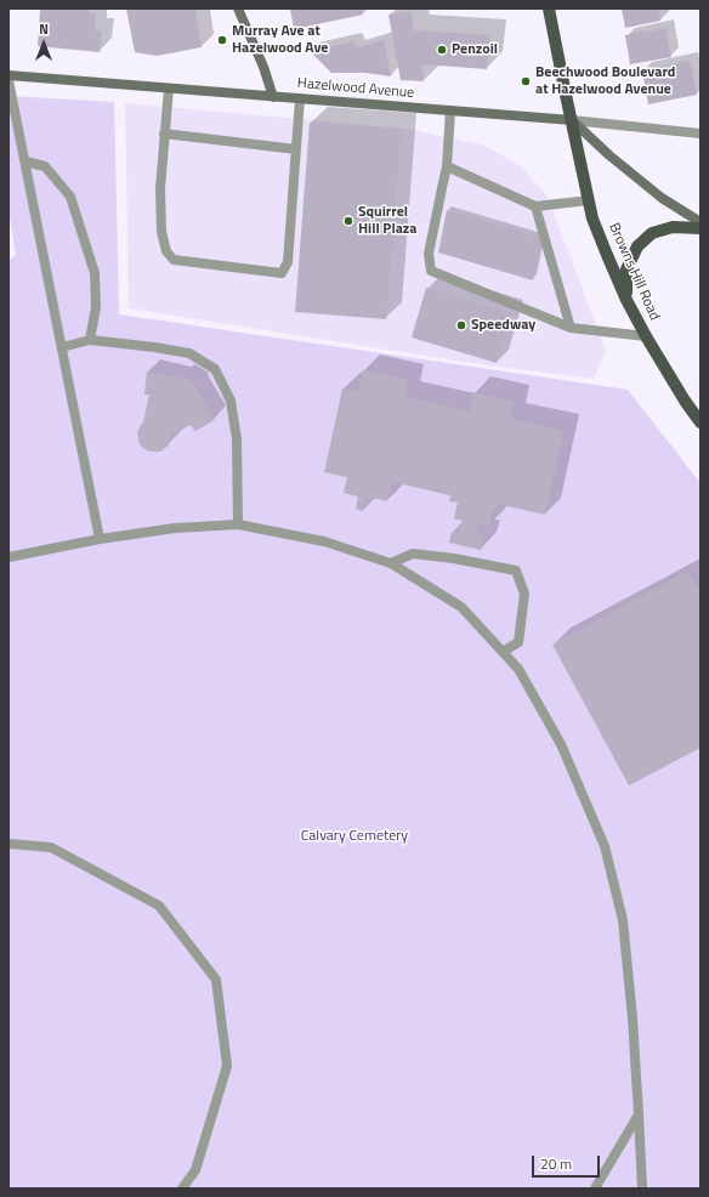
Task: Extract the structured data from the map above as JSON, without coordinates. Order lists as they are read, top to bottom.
{
  "streets": {
    "main road": ["Hazelwood Avenue", "Browns Hill Road"]
  },
  "crossings": [
    ["Hazelwood Avenue", "Browns Hill Road"]
  ],
  "parks": ["Calvary Cemetery"],
  "places": [
    "Murray Ave at Hazelwood Ave",
    "Penzoil",
    "Beechwood Boulevard at Hazelwood Avenue",
    "Squirrel Hill Plaza",
    "Speedway"
  ],
  "scale_bar": "20 m",
  "north": "top"
}
